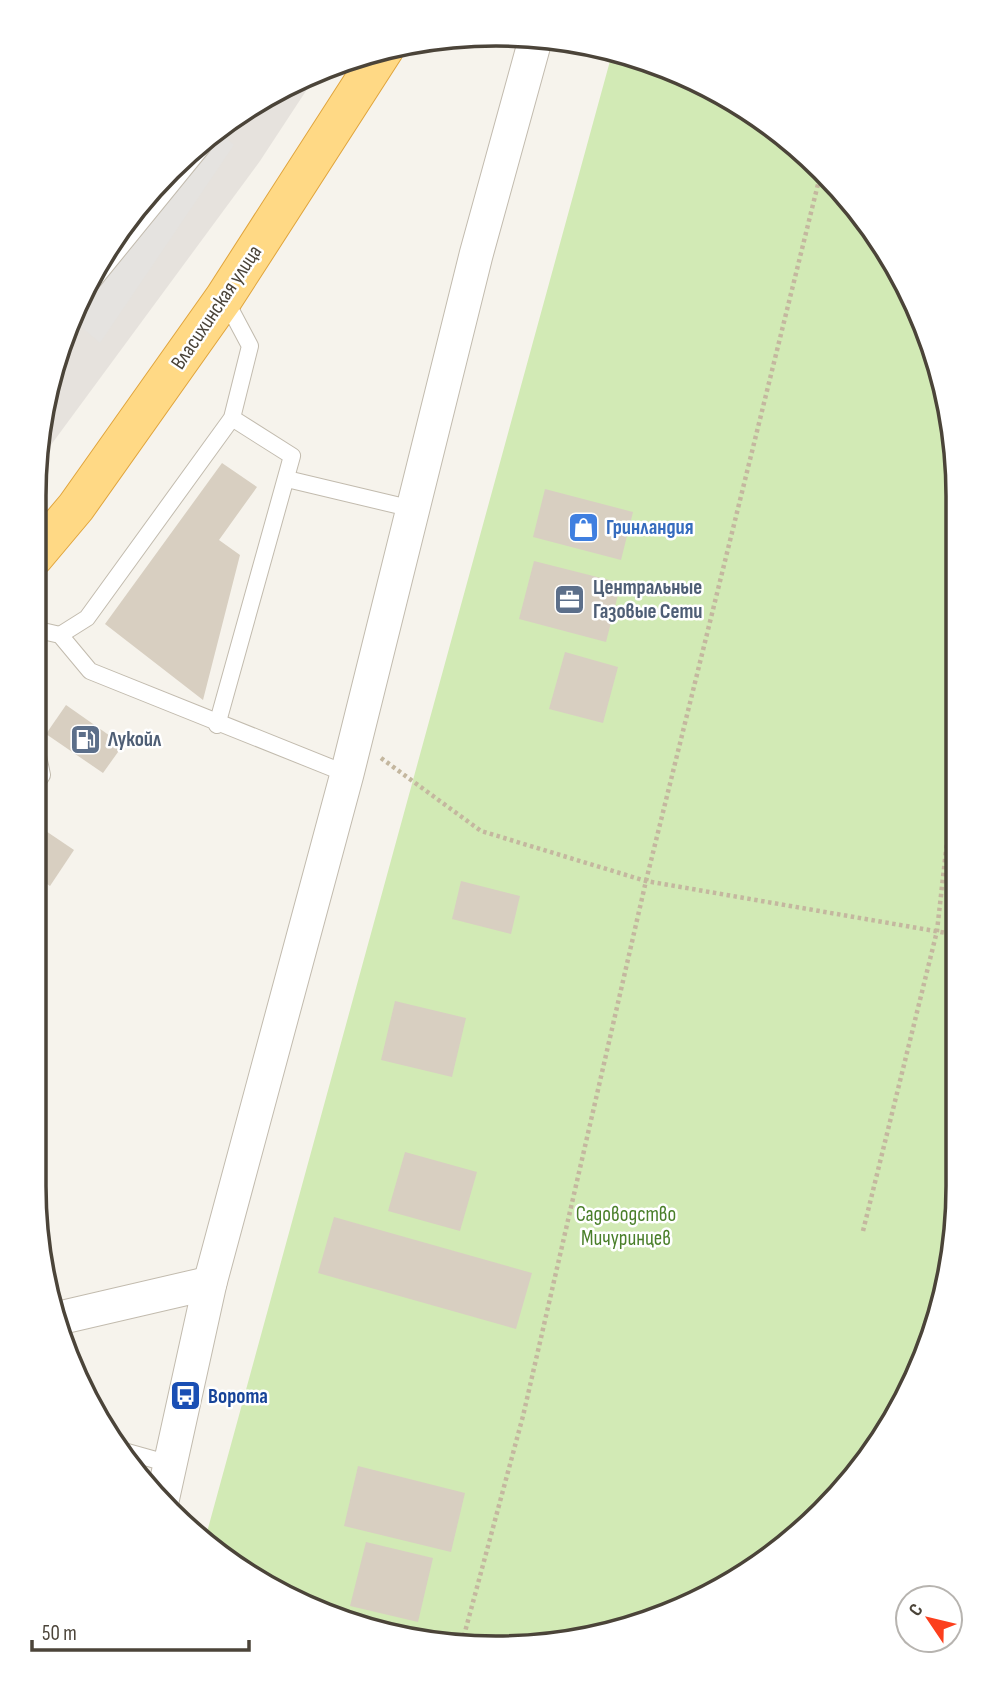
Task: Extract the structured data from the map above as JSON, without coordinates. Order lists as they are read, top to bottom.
{
  "streets": {
    "highway": ["Власихинская улица"]
  },
  "parks": ["Садоводство Мичуринцев"],
  "places": {
    "shop": ["Гринландия"],
    "office": ["Центральные Газовые Сети"],
    "fuel station": ["Лукойл"],
    "bus stop": ["Ворота"]
  },
  "scale_bar": "50 m",
  "north": "top left"
}
